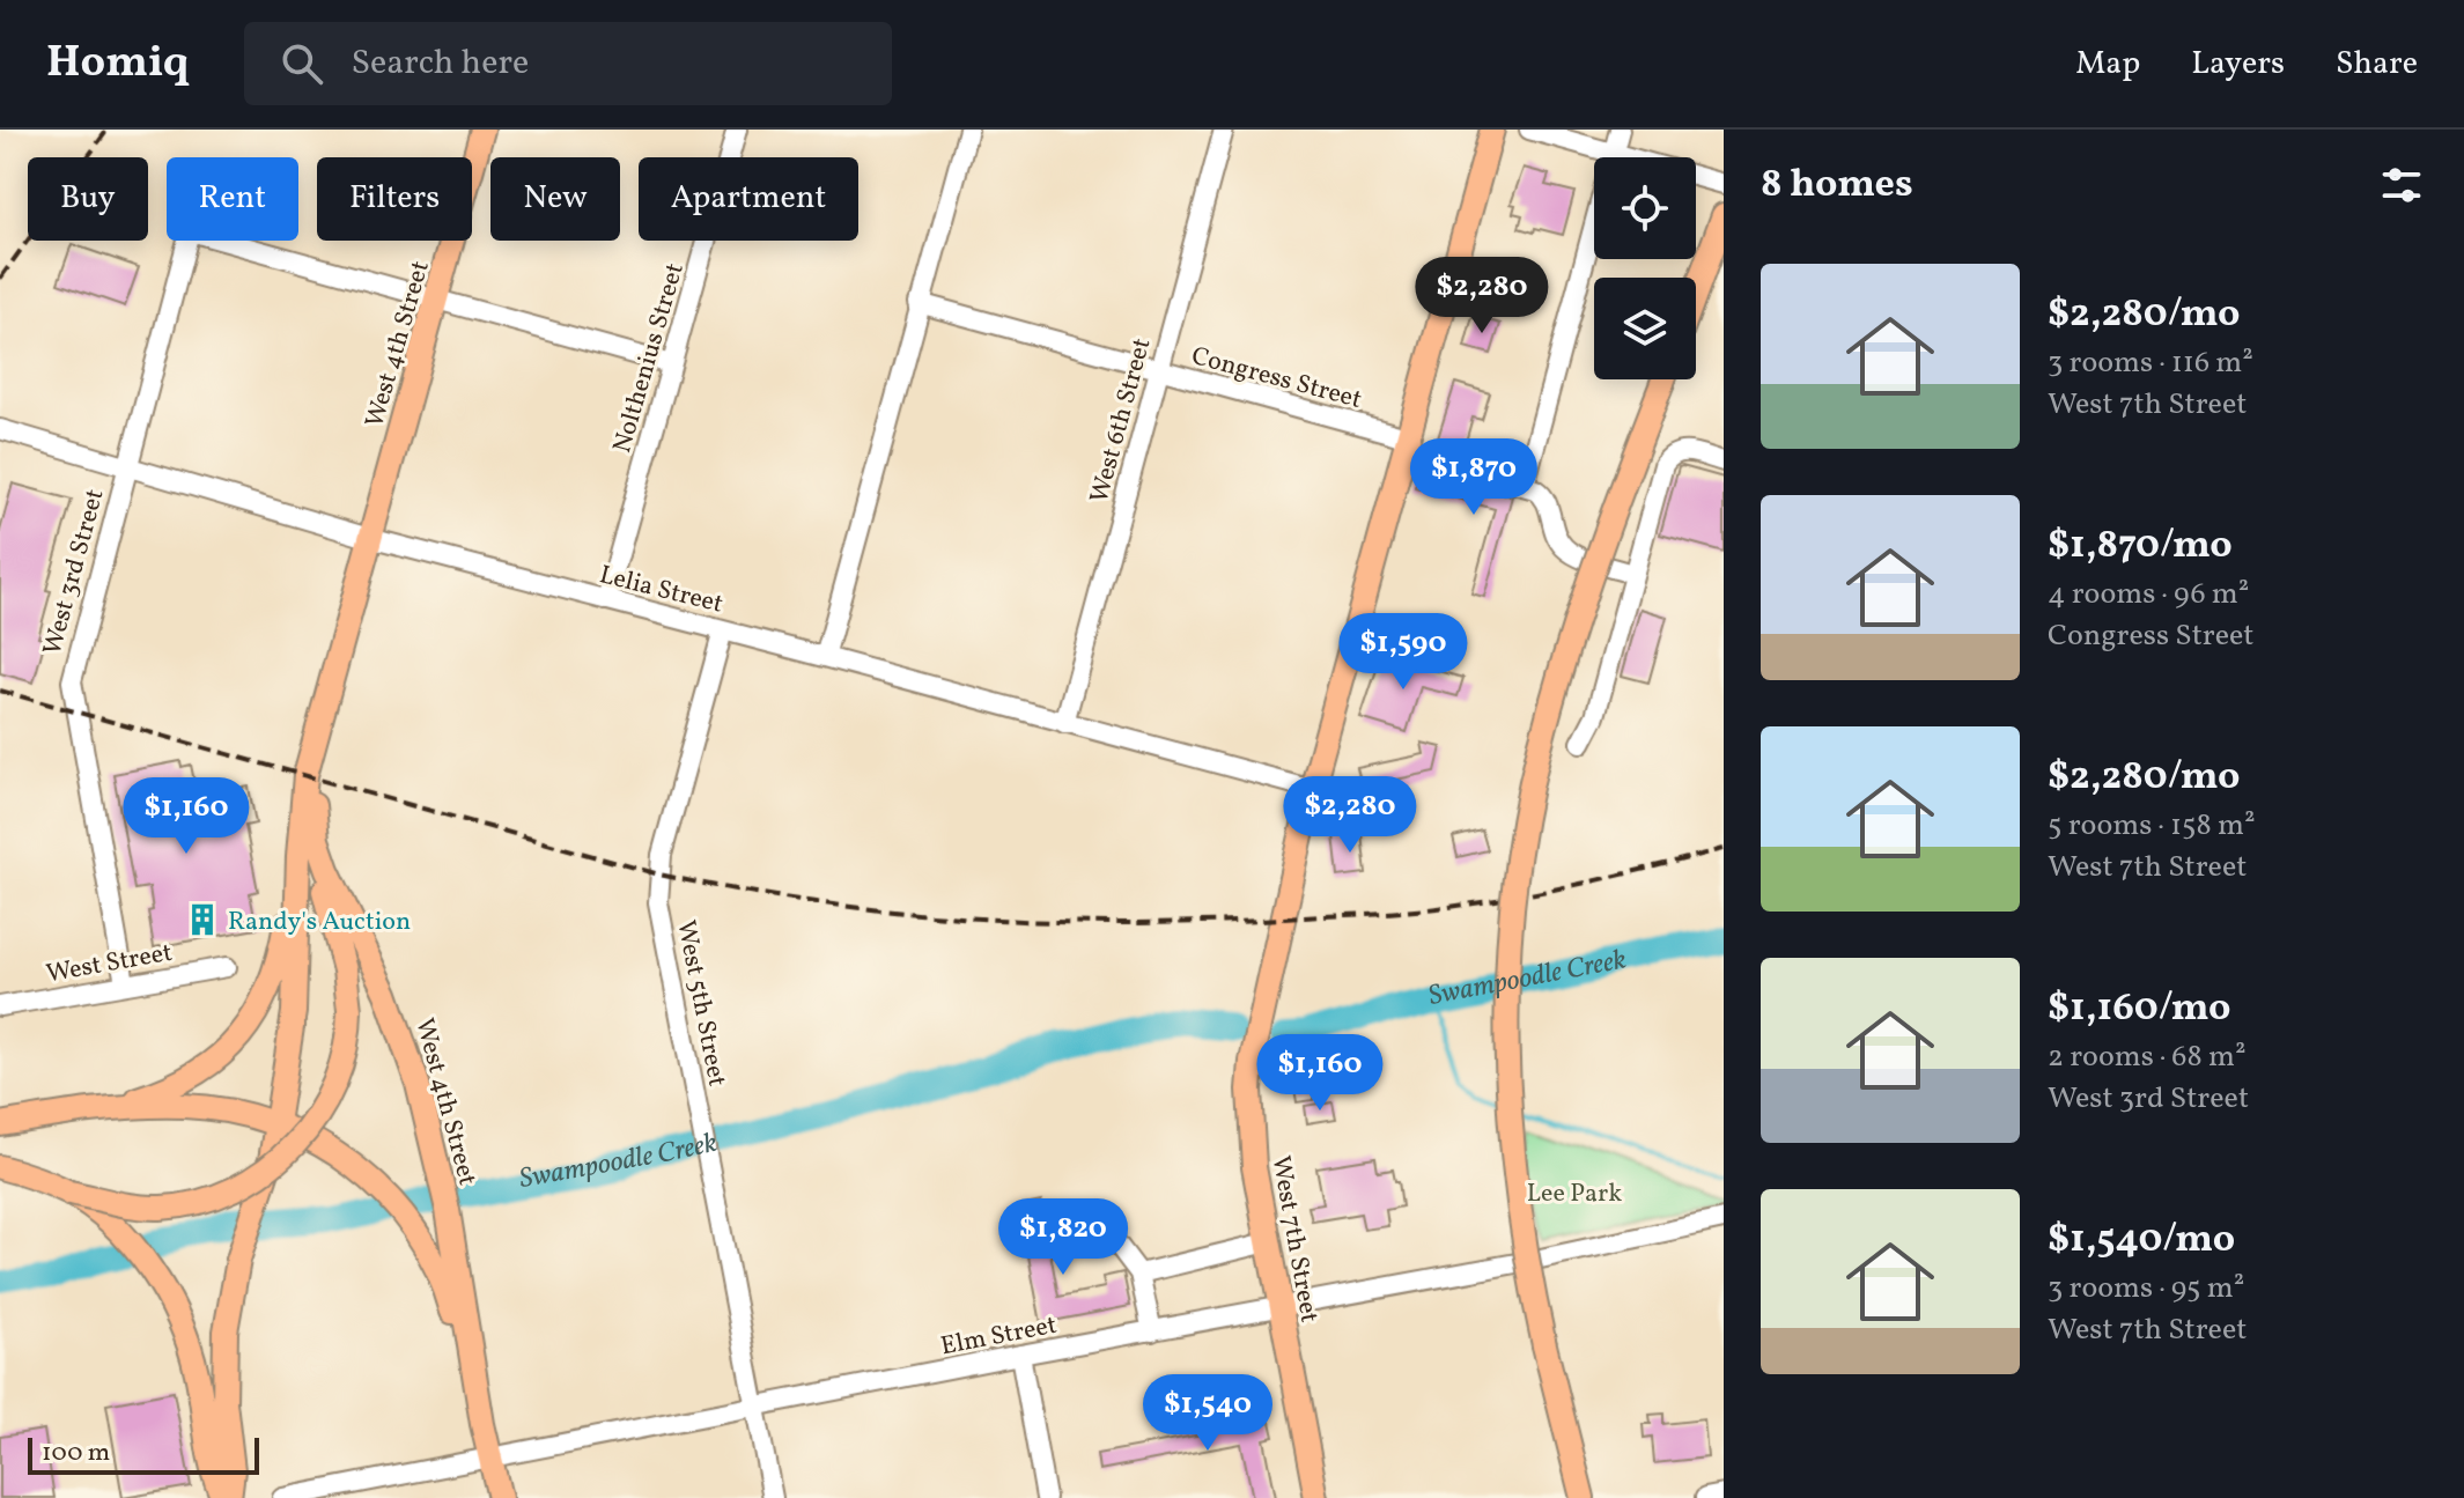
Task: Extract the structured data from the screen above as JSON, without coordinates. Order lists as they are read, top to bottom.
{
  "streets": {
    "main road": ["West 4th Street", "West 7th Street"],
    "street": [
      "Nolthenius Street",
      "Congress Street",
      "West 6th Street",
      "West 3rd Street",
      "Lelia Street",
      "West Street",
      "West 5th Street",
      "Elm Street"
    ]
  },
  "crossings": [
    ["West 4th Street", "West 3rd Street"],
    ["West 4th Street", "Lelia Street"],
    ["West 4th Street", "Elm Street"],
    ["Nolthenius Street", "Lelia Street"],
    ["Congress Street", "West 6th Street"],
    ["Congress Street", "West 7th Street"],
    ["West 6th Street", "Lelia Street"],
    ["West 3rd Street", "Lelia Street"],
    ["West 3rd Street", "West Street"],
    ["Lelia Street", "West 5th Street"],
    ["Lelia Street", "West 7th Street"],
    ["West 5th Street", "Elm Street"],
    ["West 7th Street", "Elm Street"]
  ],
  "water": ["Swampoodle Creek"],
  "parks": ["Lee Park"],
  "places": {
    "building": ["Randy's Auction"]
  },
  "scale_bar": "100 m",
  "page": {
    "header": "Homiq",
    "search": "Search here",
    "nav": ["Map", "Layers", "Share"],
    "heading": "8 homes",
    "chip": [
      "Buy",
      "Rent",
      "Filters",
      "New",
      "Apartment"
    ],
    "list": [
      {
        "name": "$2,280/mo",
        "note": "3 rooms · 116 m² · West 7th Street"
      },
      {
        "name": "$1,870/mo",
        "note": "4 rooms · 96 m² · Congress Street"
      },
      {
        "name": "$2,280/mo",
        "note": "5 rooms · 158 m² · West 7th Street"
      },
      {
        "name": "$1,160/mo",
        "note": "2 rooms · 68 m² · West 3rd Street"
      },
      {
        "name": "$1,540/mo",
        "note": "3 rooms · 95 m² · West 7th Street"
      }
    ],
    "price": [
      "$2,280",
      "$1,870",
      "$1,590",
      "$2,280",
      "$1,160",
      "$1,160",
      "$1,820",
      "$1,540"
    ],
    "scale": "100 m"
  }
}
